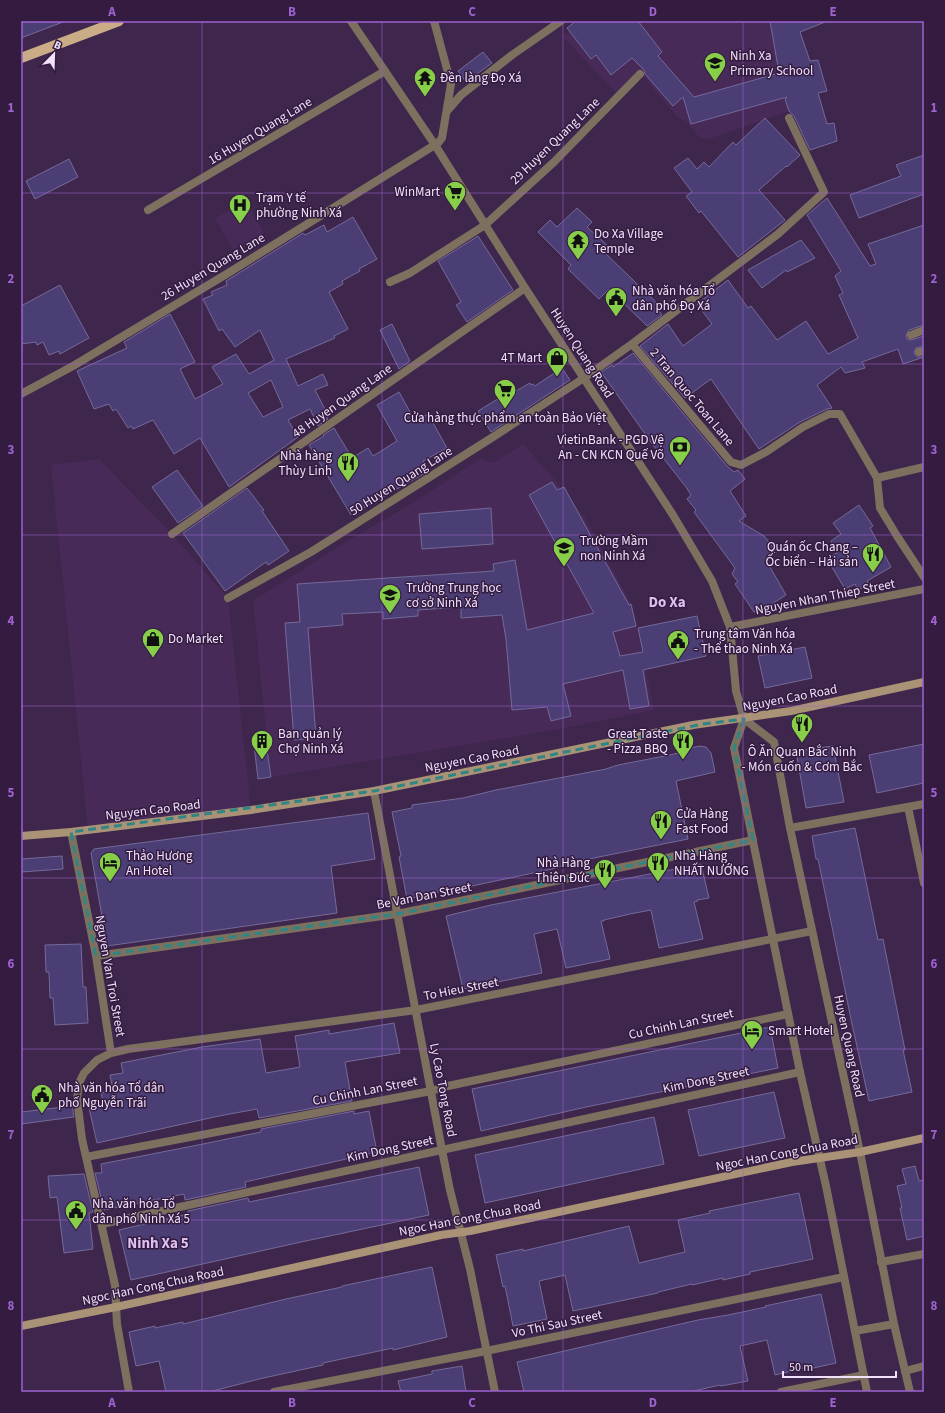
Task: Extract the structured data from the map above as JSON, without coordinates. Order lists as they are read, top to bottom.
{
  "streets": {
    "main road": ["Nguyen Cao Road", "Ngoc Han Cong Chua Road"],
    "street": [
      "16 Huyen Quang Lane",
      "29 Huyen Quang Lane",
      "26 Huyen Quang Lane",
      "Huyen Quang Road",
      "2 Tran Quoc Toan Lane",
      "48 Huyen Quang Lane",
      "50 Huyen Quang Lane",
      "Nguyen Nhan Thiep Street",
      "Be Van Dan Street",
      "Nguyen Van Troi Street",
      "To Hieu Street",
      "Cu Chinh Lan Street",
      "Kim Dong Street",
      "Ly Cao Tong Road",
      "Vo Thi Sau Street"
    ]
  },
  "crossings": [
    ["16 Huyen Quang Lane", "Huyen Quang Road"],
    ["29 Huyen Quang Lane", "Huyen Quang Road"],
    ["26 Huyen Quang Lane", "Huyen Quang Road"],
    ["Huyen Quang Road", "48 Huyen Quang Lane"],
    ["Huyen Quang Road", "50 Huyen Quang Lane"],
    ["Huyen Quang Road", "Nguyen Nhan Thiep Street"],
    ["Huyen Quang Road", "Nguyen Cao Road"],
    ["Huyen Quang Road", "To Hieu Street"],
    ["Huyen Quang Road", "Ngoc Han Cong Chua Road"],
    ["2 Tran Quoc Toan Lane", "50 Huyen Quang Lane"],
    ["Nguyen Cao Road", "Nguyen Van Troi Street"],
    ["Nguyen Cao Road", "Ly Cao Tong Road"],
    ["Be Van Dan Street", "Nguyen Van Troi Street"],
    ["Be Van Dan Street", "Ly Cao Tong Road"],
    ["Nguyen Van Troi Street", "To Hieu Street"],
    ["Nguyen Van Troi Street", "Cu Chinh Lan Street"],
    ["Nguyen Van Troi Street", "Kim Dong Street"],
    ["Nguyen Van Troi Street", "Ngoc Han Cong Chua Road"],
    ["To Hieu Street", "Ly Cao Tong Road"],
    ["Cu Chinh Lan Street", "Ly Cao Tong Road"],
    ["Kim Dong Street", "Ly Cao Tong Road"],
    ["Ly Cao Tong Road", "Ngoc Han Cong Chua Road"],
    ["Ly Cao Tong Road", "Vo Thi Sau Street"]
  ],
  "districts": ["Do Xa", "Ninh Xa 5"],
  "places": {
    "school or university": ["Ninh Xa Primary School", "Trường Mầm non Ninh Xá", "Trường Trung học cơ sở Ninh Xá"],
    "temple": ["Đền làng Đọ Xá", "Do Xa Village Temple"],
    "supermarket": ["WinMart", "Cửa hàng thực phẩm an toàn Bảo Việt"],
    "hospital": ["Trạm Y tế phường Ninh Xá"],
    "public building": [
      "Nhà văn hóa Tổ dân phố Đọ Xá",
      "Trung tâm Văn hóa - Thể thao Ninh Xá",
      "Nhà văn hóa Tổ dân phố Nguyễn Trãi",
      "Nhà văn hóa Tổ dân phố Ninh Xá 5"
    ],
    "shop": ["4T Mart", "Do Market"],
    "bank": ["VietinBank - PGD Vệ An - CN KCN Quế Võ"],
    "restaurant": [
      "Nhà hàng Thùy Linh",
      "Quán ốc Chang – Ốc biển – Hải sản",
      "Ô Ăn Quan Bắc Ninh - Món cuốn & Cơm Bắc",
      "Great Taste - Pizza BBQ",
      "Cửa Hàng Fast Food",
      "Nhà Hàng NHẤT NƯỚNG",
      "Nhà Hàng Thiên Đức"
    ],
    "building": ["Ban quản lý Chợ Ninh Xá"],
    "hotel": ["Thảo Hương An Hotel", "Smart Hotel"]
  },
  "scale_bar": "50 m",
  "north": "top right",
  "grid": {
    "columns": [
      "A",
      "B",
      "C",
      "D",
      "E"
    ],
    "rows": [
      "1",
      "2",
      "3",
      "4",
      "5",
      "6",
      "7",
      "8"
    ]
  }
}
